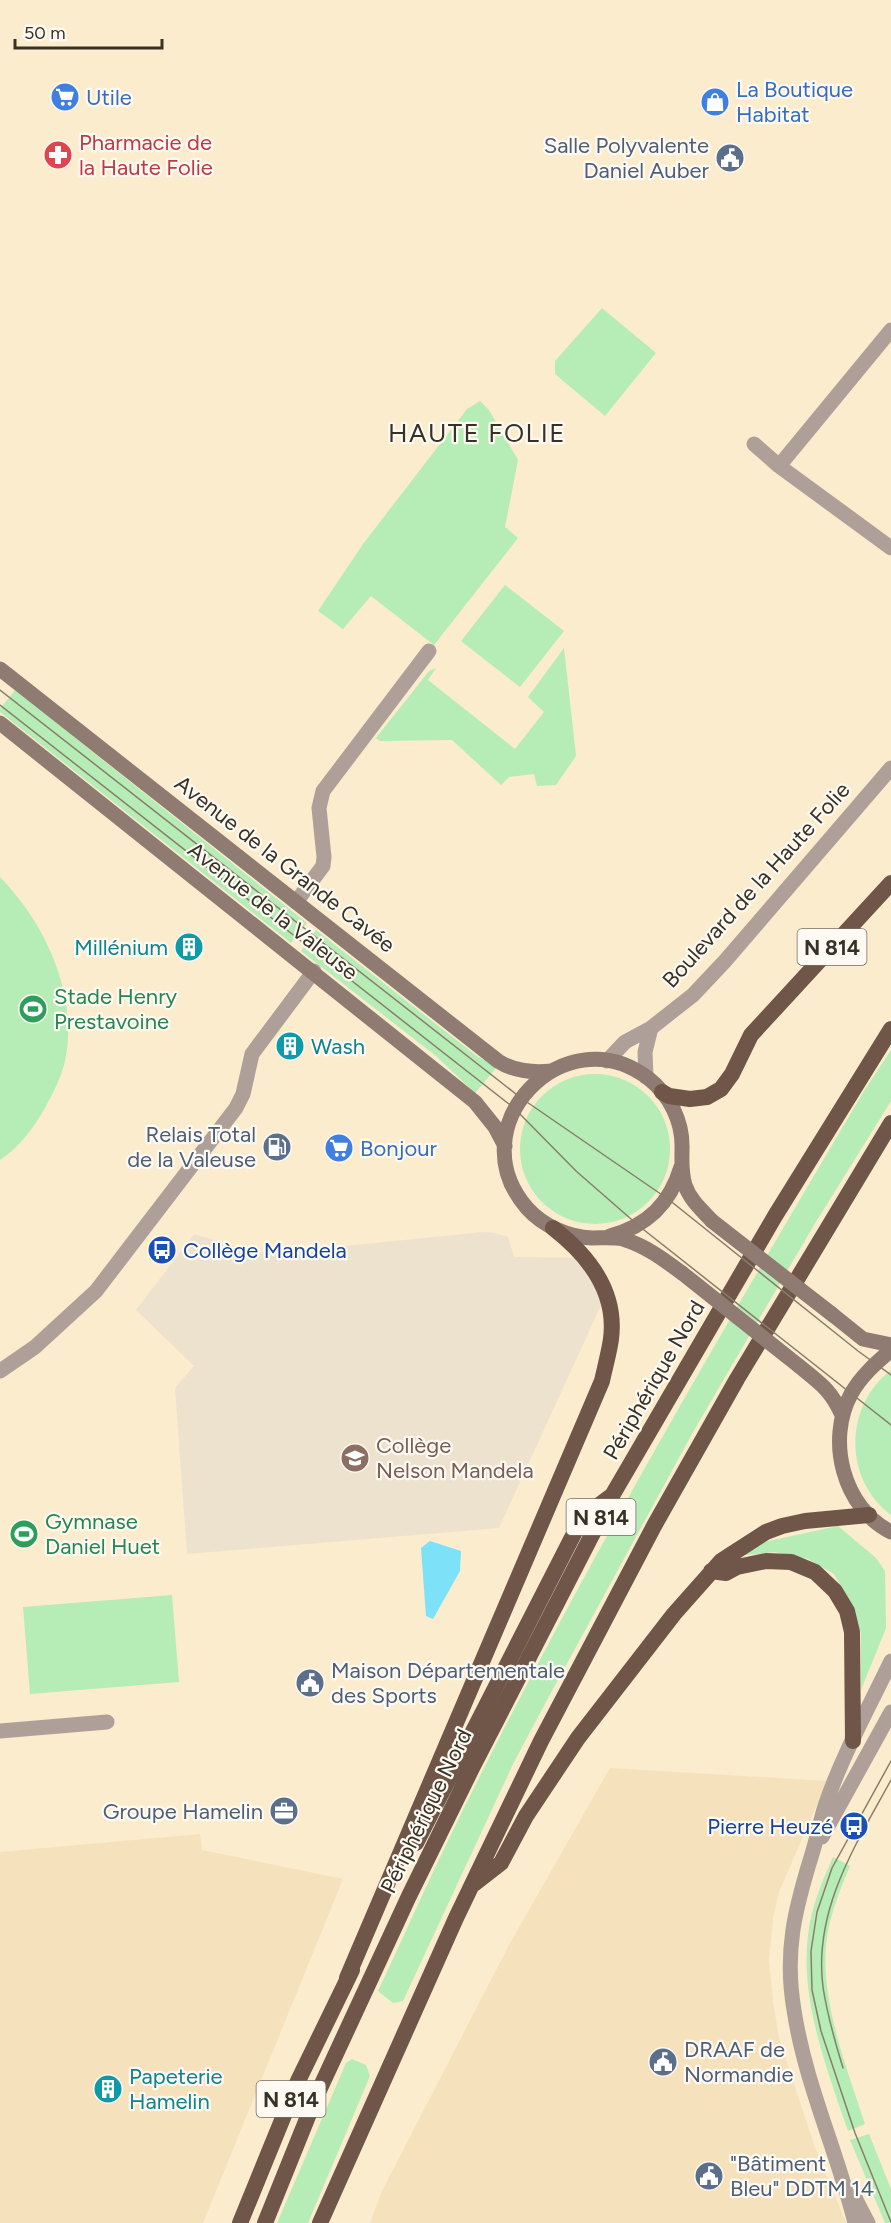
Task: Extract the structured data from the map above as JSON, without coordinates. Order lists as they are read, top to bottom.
{
  "streets": {
    "highway": ["N 814", "Périphérique Nord"],
    "main road": ["Avenue de la Grande Cavée", "Avenue de la Valeuse"],
    "street": ["Boulevard de la Haute Folie"]
  },
  "crossings": [
    ["Avenue de la Grande Cavée", "Boulevard de la Haute Folie"],
    ["Avenue de la Grande Cavée", "Avenue de la Valeuse"],
    ["Avenue de la Grande Cavée", "N 814"],
    ["Boulevard de la Haute Folie", "Avenue de la Valeuse"],
    ["Boulevard de la Haute Folie", "N 814"],
    ["Avenue de la Valeuse", "N 814"],
    ["N 814", "Périphérique Nord"]
  ],
  "districts": ["HAUTE FOLIE"],
  "places": {
    "supermarket": ["Utile", "Bonjour"],
    "shop": ["La Boutique Habitat"],
    "pharmacy": ["Pharmacie de la Haute Folie"],
    "public building": [
      "Salle Polyvalente Daniel Auber",
      "Maison Départementale des Sports",
      "DRAAF de Normandie",
      "\"Bâtiment Bleu\" DDTM 14"
    ],
    "building": ["Millénium", "Wash", "Papeterie Hamelin"],
    "sports": ["Stade Henry Prestavoine", "Gymnase Daniel Huet"],
    "fuel station": ["Relais Total de la Valeuse"],
    "bus stop": ["Collège Mandela", "Pierre Heuzé"],
    "school or university": ["Collège Nelson Mandela"],
    "office": ["Groupe Hamelin"]
  },
  "scale_bar": "50 m"
}
